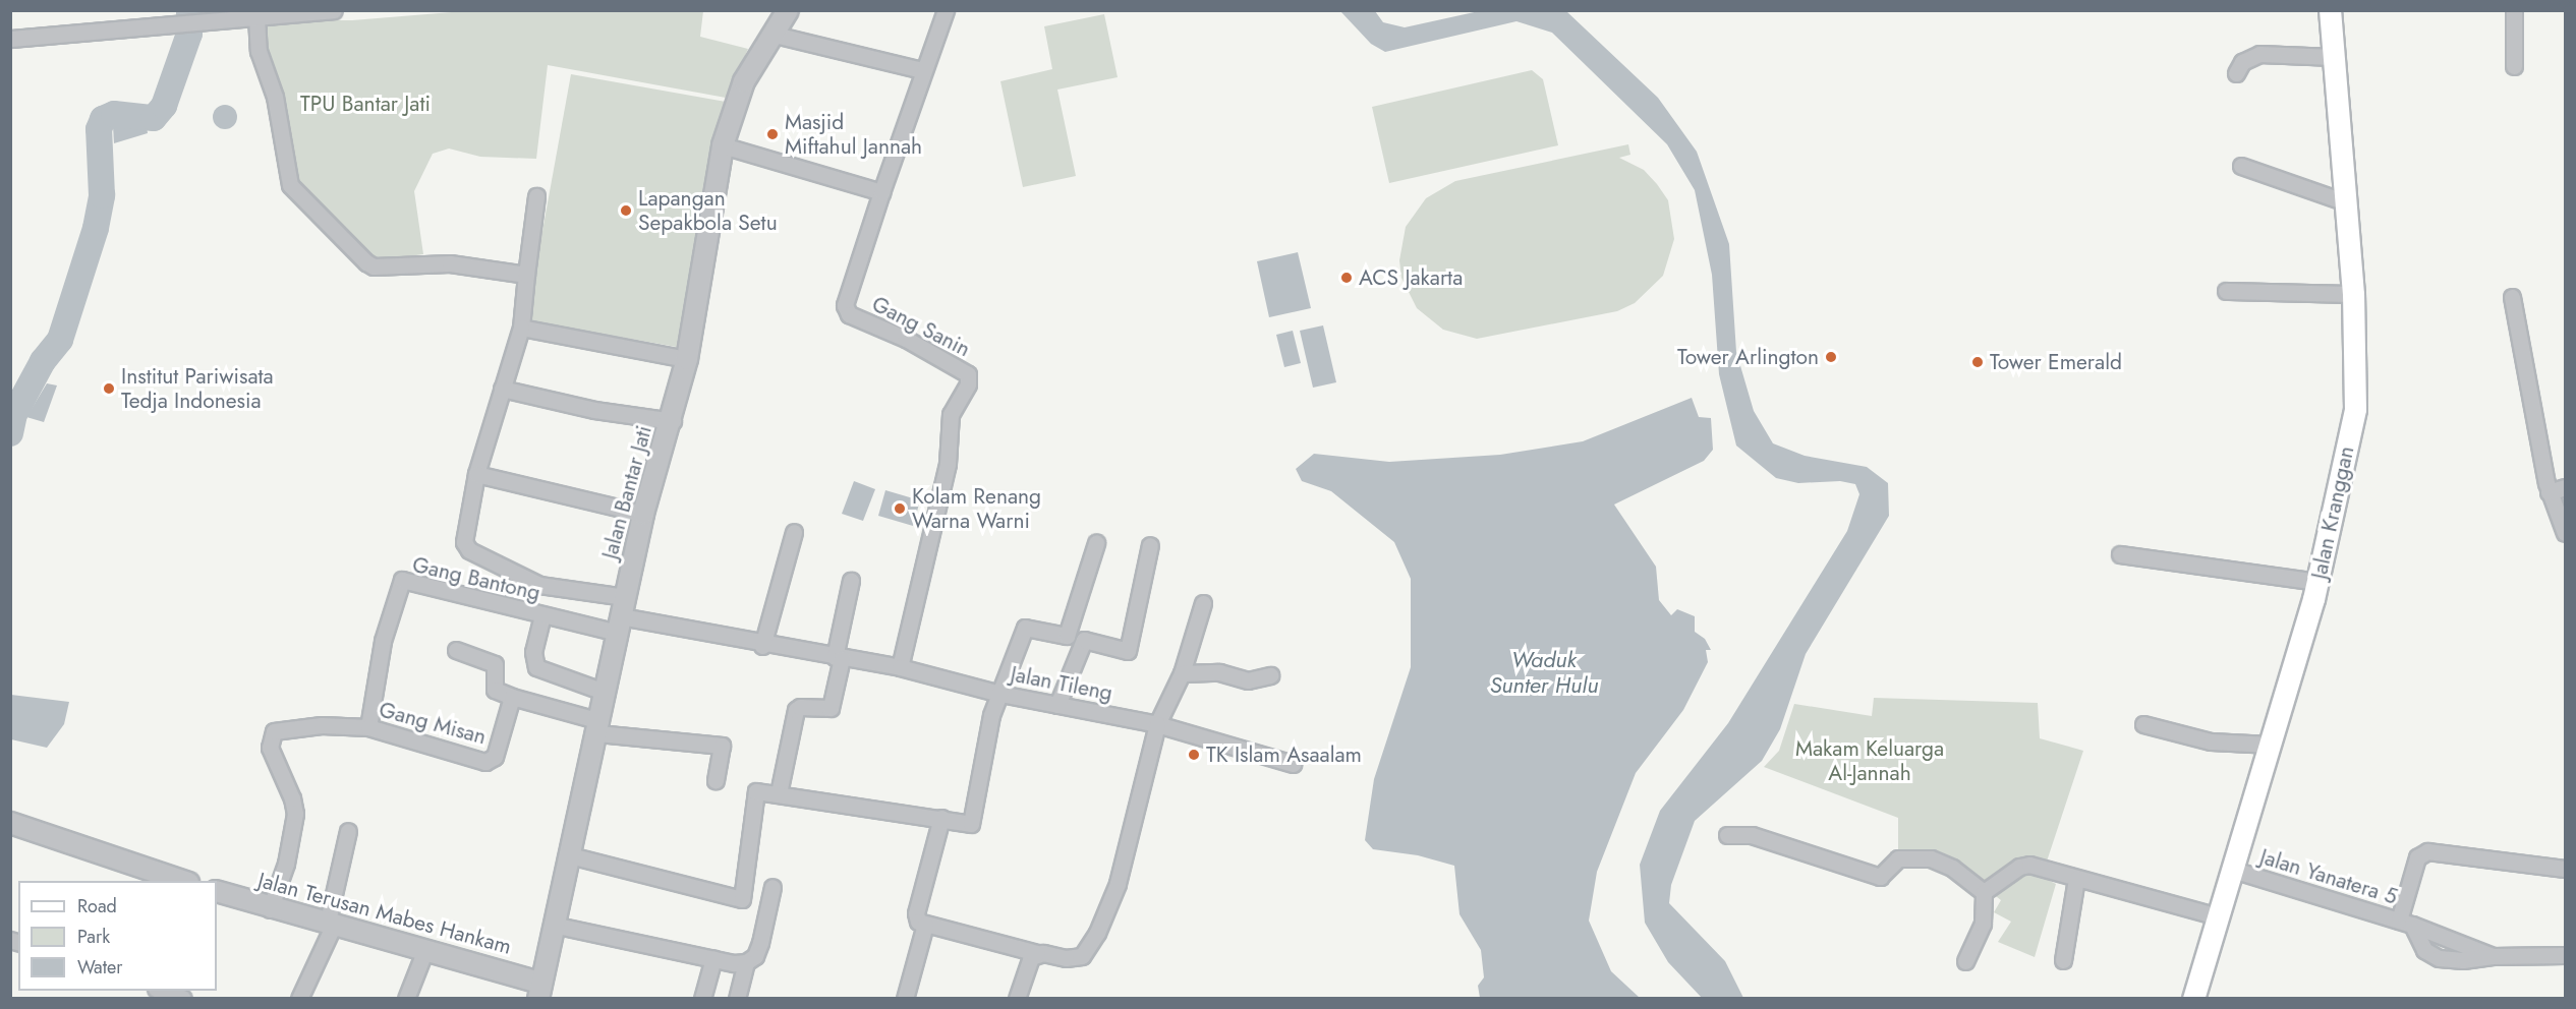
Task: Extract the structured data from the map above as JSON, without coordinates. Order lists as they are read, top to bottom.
{
  "streets": {
    "main road": ["Jalan Kranggan"],
    "street": [
      "Gang Sanin",
      "Jalan Bantar Jati",
      "Gang Bantong",
      "Jalan Tileng",
      "Gang Misan",
      "Jalan Yanatera 5",
      "Jalan Terusan Mabes Hankam"
    ]
  },
  "crossings": [
    ["Gang Sanin", "Jalan Tileng"],
    ["Jalan Bantar Jati", "Gang Bantong"],
    ["Jalan Bantar Jati", "Jalan Tileng"],
    ["Jalan Bantar Jati", "Jalan Terusan Mabes Hankam"],
    ["Jalan Kranggan", "Jalan Yanatera 5"],
    ["Gang Bantong", "Jalan Tileng"],
    ["Gang Bantong", "Gang Misan"],
    ["Gang Misan", "Jalan Terusan Mabes Hankam"]
  ],
  "water": ["Waduk Sunter Hulu"],
  "parks": ["TPU Bantar Jati", "Makam Keluarga Al-Jannah"],
  "places": [
    "Masjid Miftahul Jannah",
    "Lapangan Sepakbola Setu",
    "ACS Jakarta",
    "Tower Arlington",
    "Tower Emerald",
    "Institut Pariwisata Tedja Indonesia",
    "Kolam Renang Warna Warni",
    "TK Islam Asaalam"
  ],
  "legend": ["Road", "Park", "Water"]
}
